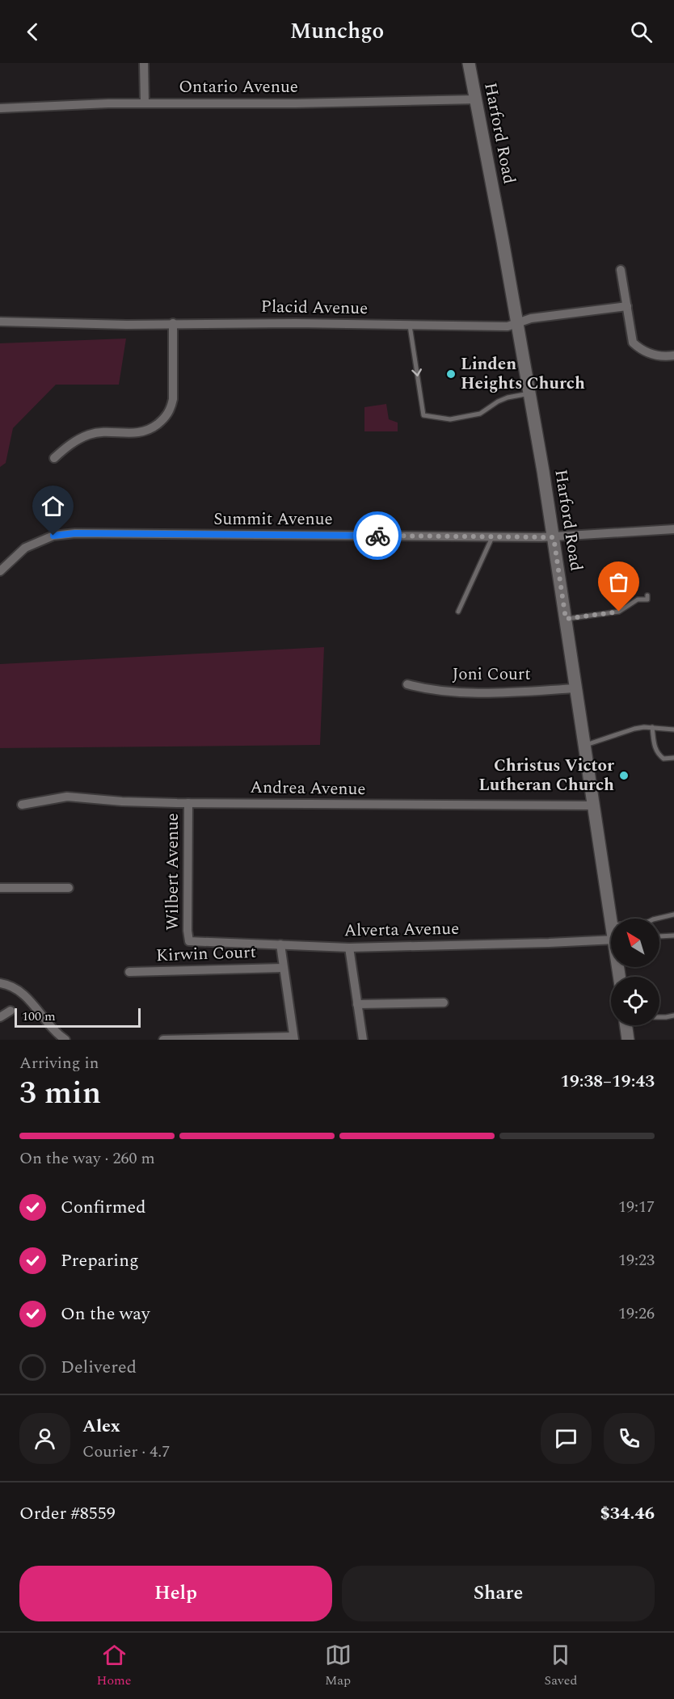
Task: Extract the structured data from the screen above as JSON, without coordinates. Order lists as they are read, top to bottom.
{
  "streets": {
    "main road": ["Harford Road"],
    "street": [
      "Ontario Avenue",
      "Placid Avenue",
      "Summit Avenue",
      "Joni Court",
      "Andrea Avenue",
      "Wilbert Avenue",
      "Alverta Avenue",
      "Kirwin Court"
    ]
  },
  "crossings": [
    ["Ontario Avenue", "Harford Road"],
    ["Harford Road", "Placid Avenue"],
    ["Harford Road", "Summit Avenue"],
    ["Harford Road", "Joni Court"],
    ["Harford Road", "Andrea Avenue"],
    ["Andrea Avenue", "Wilbert Avenue"],
    ["Wilbert Avenue", "Alverta Avenue"]
  ],
  "places": ["Linden Heights Church", "Christus Victor Lutheran Church"],
  "scale_bar": "100 m",
  "north": "top left",
  "page": {
    "header": "Munchgo",
    "scale": "100 m",
    "heading": ["3 min", "Arriving in", "19:38–19:43"],
    "panel": [
      "Alex",
      "Courier · 4.7",
      "Order #8559",
      "$34.46"
    ],
    "bar": "On the way · 260 m",
    "list": [
      ["Confirmed", "19:17"],
      ["Preparing", "19:23"],
      ["On the way", "19:26"],
      "Delivered"
    ],
    "buttons": ["Help", "Share"],
    "tabs": ["Home", "Map", "Saved"]
  }
}
